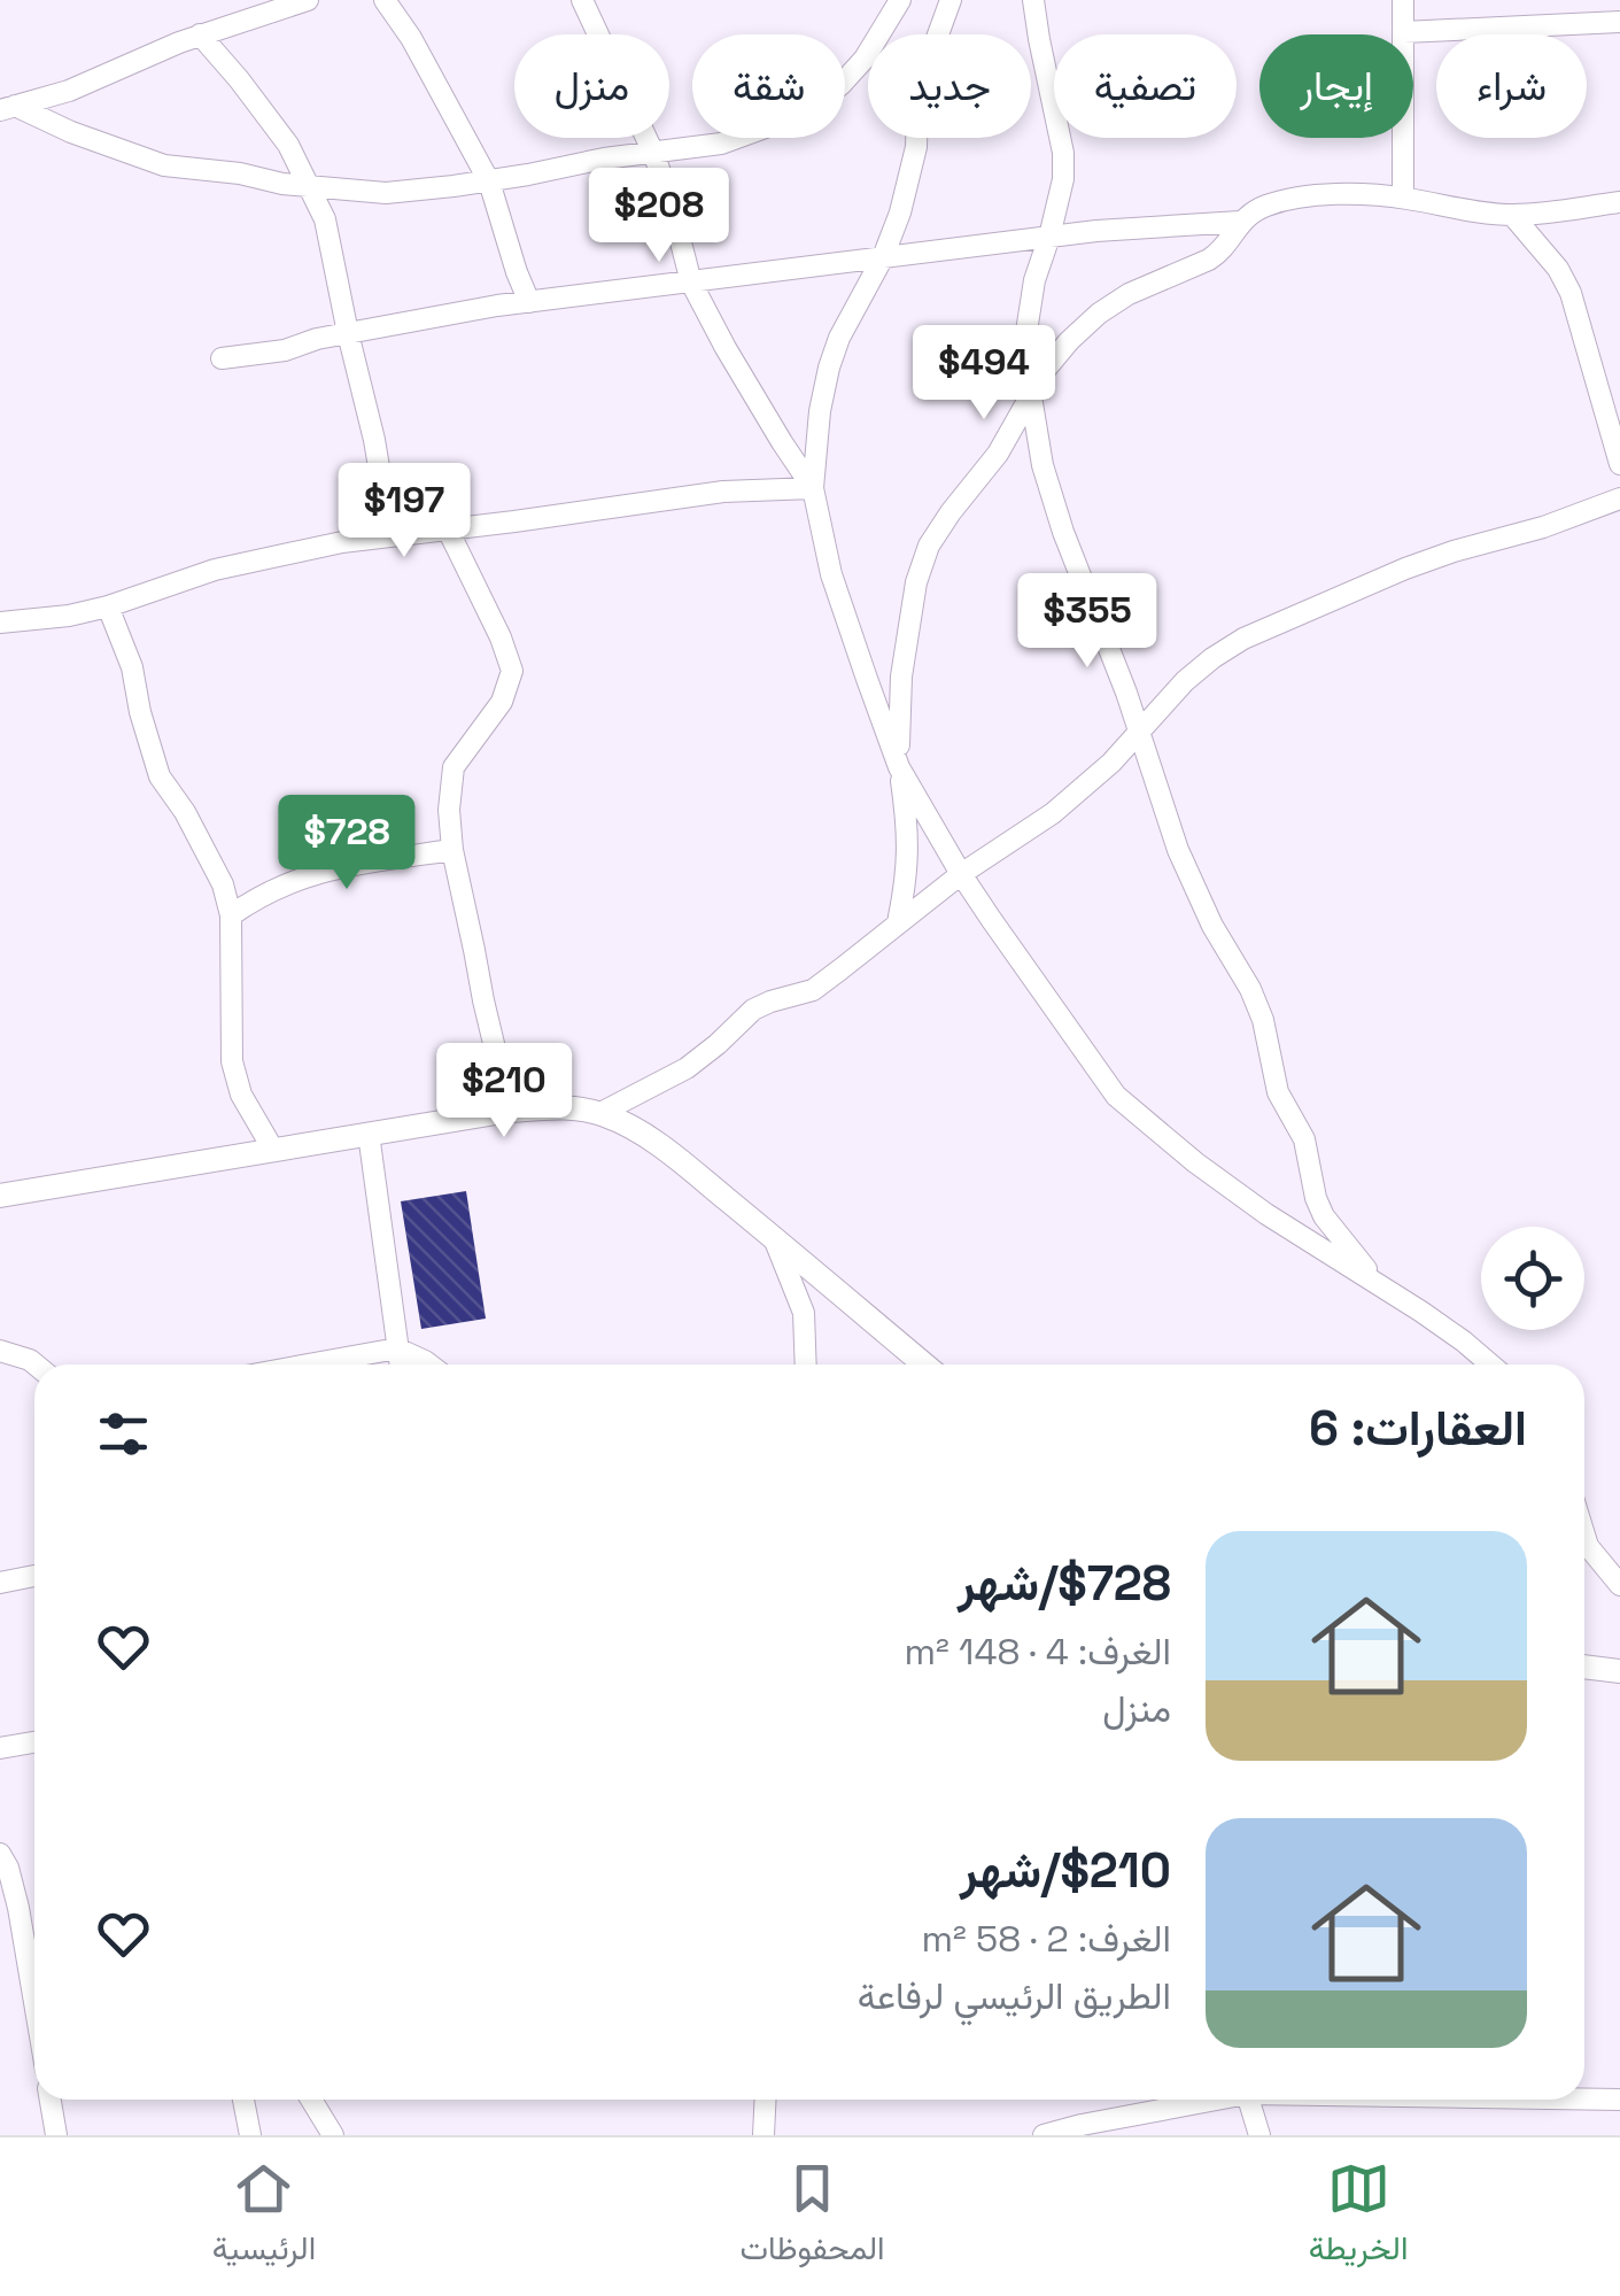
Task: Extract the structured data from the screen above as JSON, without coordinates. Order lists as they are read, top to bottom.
{
  "page": {
    "chip": [
      "شراء",
      "إيجار",
      "تصفية",
      "جديد",
      "شقة",
      "منزل"
    ],
    "price": [
      "$208",
      "$494",
      "$197",
      "$355",
      "$728",
      "$210"
    ],
    "heading": "العقارات: 6",
    "list": [
      {
        "name": "$728/شهر",
        "note": "الغرف: 4 · 148 m² · منزل"
      },
      {
        "name": "$210/شهر",
        "note": "الغرف: 2 · 58 m² · الطريق الرئيسي لرفاعة"
      }
    ],
    "tabs": ["الخريطة", "المحفوظات", "الرئيسية"]
  }
}
